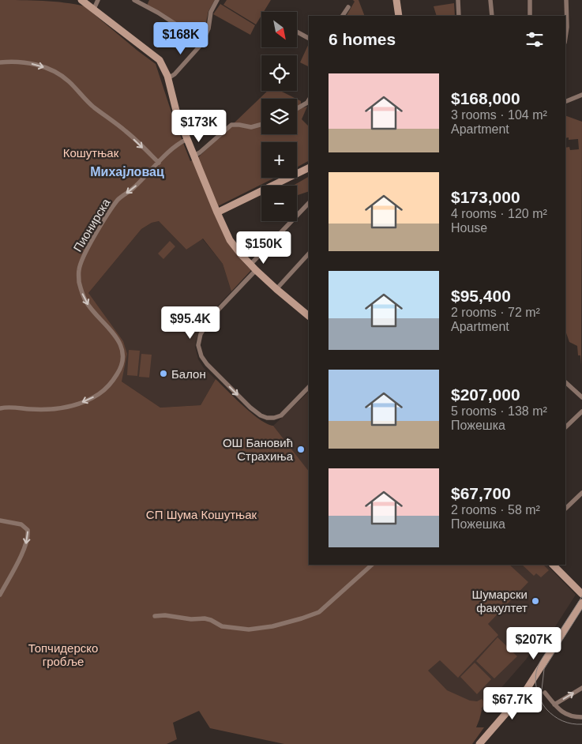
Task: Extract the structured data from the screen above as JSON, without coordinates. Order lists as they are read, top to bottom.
{
  "streets": {
    "street": ["Пионирска"]
  },
  "districts": ["Михајловац"],
  "parks": ["Кошутњак", "СП Шума Кошутњак", "Топчидерско гробље"],
  "places": ["Балон", "ОШ Бановић Страхиња", "Шумарски факултет"],
  "north": "bottom right",
  "page": {
    "map_buttons": ["+", "−"],
    "heading": "6 homes",
    "price": [
      "$168K",
      "$173K",
      "$150K",
      "$95.4K",
      "$207K",
      "$67.7K"
    ],
    "list": [
      {
        "name": "$168,000",
        "note": "3 rooms · 104 m² · Apartment"
      },
      {
        "name": "$173,000",
        "note": "4 rooms · 120 m² · House"
      },
      {
        "name": "$95,400",
        "note": "2 rooms · 72 m² · Apartment"
      },
      {
        "name": "$207,000",
        "note": "5 rooms · 138 m² · Пожешка"
      },
      {
        "name": "$67,700",
        "note": "2 rooms · 58 m² · Пожешка"
      }
    ]
  }
}
